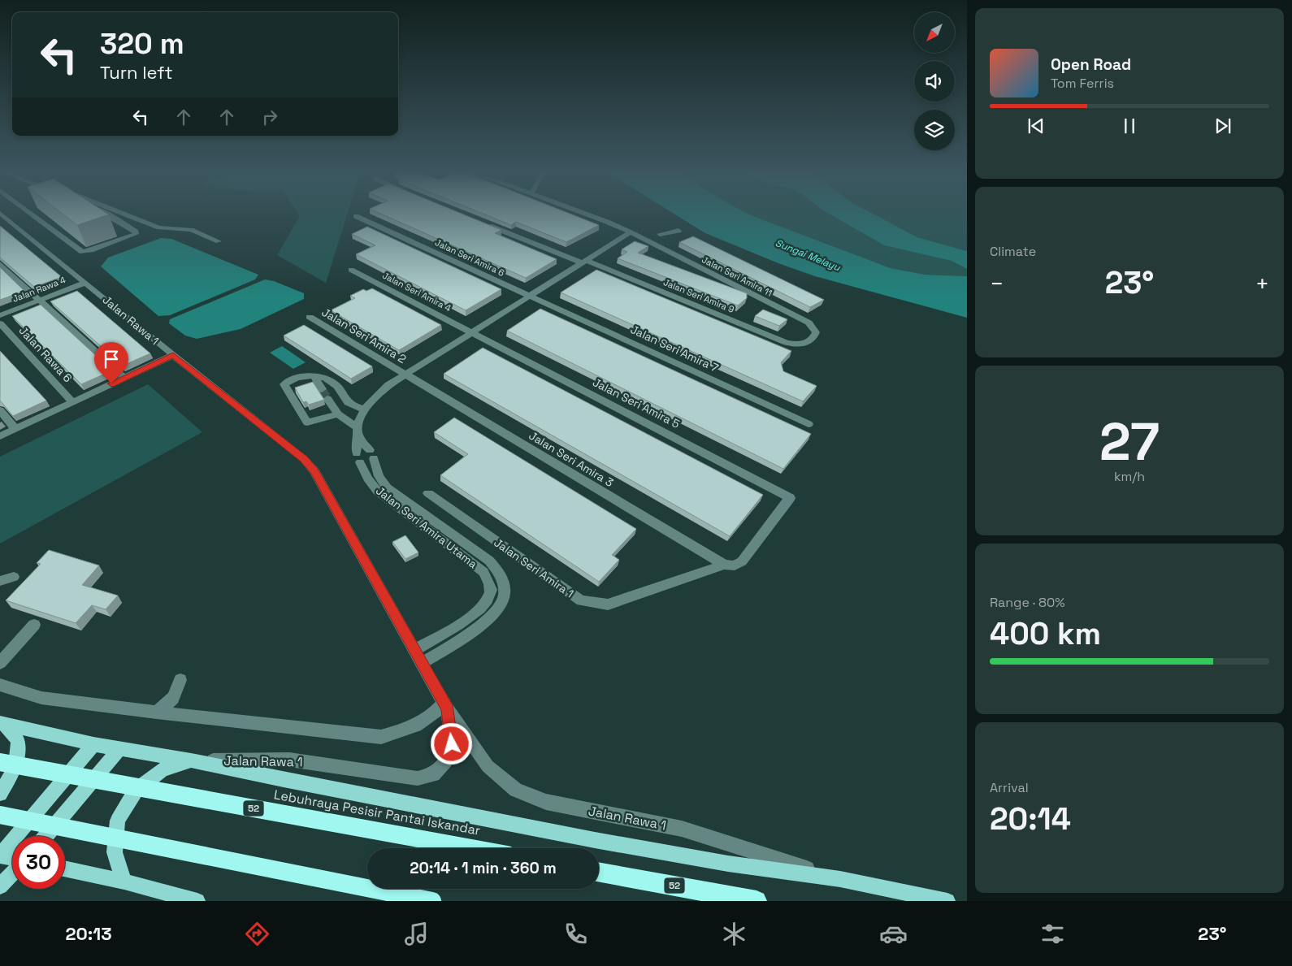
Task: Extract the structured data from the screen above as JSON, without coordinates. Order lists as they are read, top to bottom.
{
  "streets": {
    "highway": ["52", "Lebuhraya Pesisir Pantai Iskandar"],
    "street": [
      "Jalan Seri Amira 6",
      "Jalan Seri Amira 11",
      "Jalan Rawa 4",
      "Jalan Seri Amira 4",
      "Jalan Seri Amira 9",
      "Jalan Rawa 1",
      "Jalan Seri Amira 2",
      "Jalan Seri Amira 7",
      "Jalan Rawa 6",
      "Jalan Seri Amira 5",
      "Jalan Seri Amira 3",
      "Jalan Seri Amira Utama",
      "Jalan Seri Amira 1"
    ]
  },
  "crossings": [
    ["Jalan Seri Amira 6", "Jalan Seri Amira 7"],
    ["Jalan Seri Amira 11", "Jalan Seri Amira 9"],
    ["Jalan Rawa 4", "Jalan Rawa 1"],
    ["Jalan Seri Amira 4", "Jalan Seri Amira 5"],
    ["Jalan Rawa 1", "Jalan Seri Amira Utama"],
    ["Jalan Seri Amira 2", "Jalan Seri Amira 3"],
    ["Jalan Seri Amira 5", "Jalan Seri Amira 1"],
    ["Jalan Seri Amira 3", "Jalan Seri Amira 1"]
  ],
  "water": ["Sungai Melayu"],
  "north": "bottom left",
  "page": {
    "turn": ["320 m", "Turn left"],
    "song": ["Open Road", "Tom Ferris"],
    "tile": [
      "Climate",
      ["27", "km/h"],
      ["Range · 80%", "400 km"],
      ["Arrival", "20:14"]
    ],
    "heat": ["−", "23°", "+"],
    "limit": "30",
    "trip": "20:14 · 1 min · 360 m",
    "tabs": ["20:13", "23°"]
  }
}
